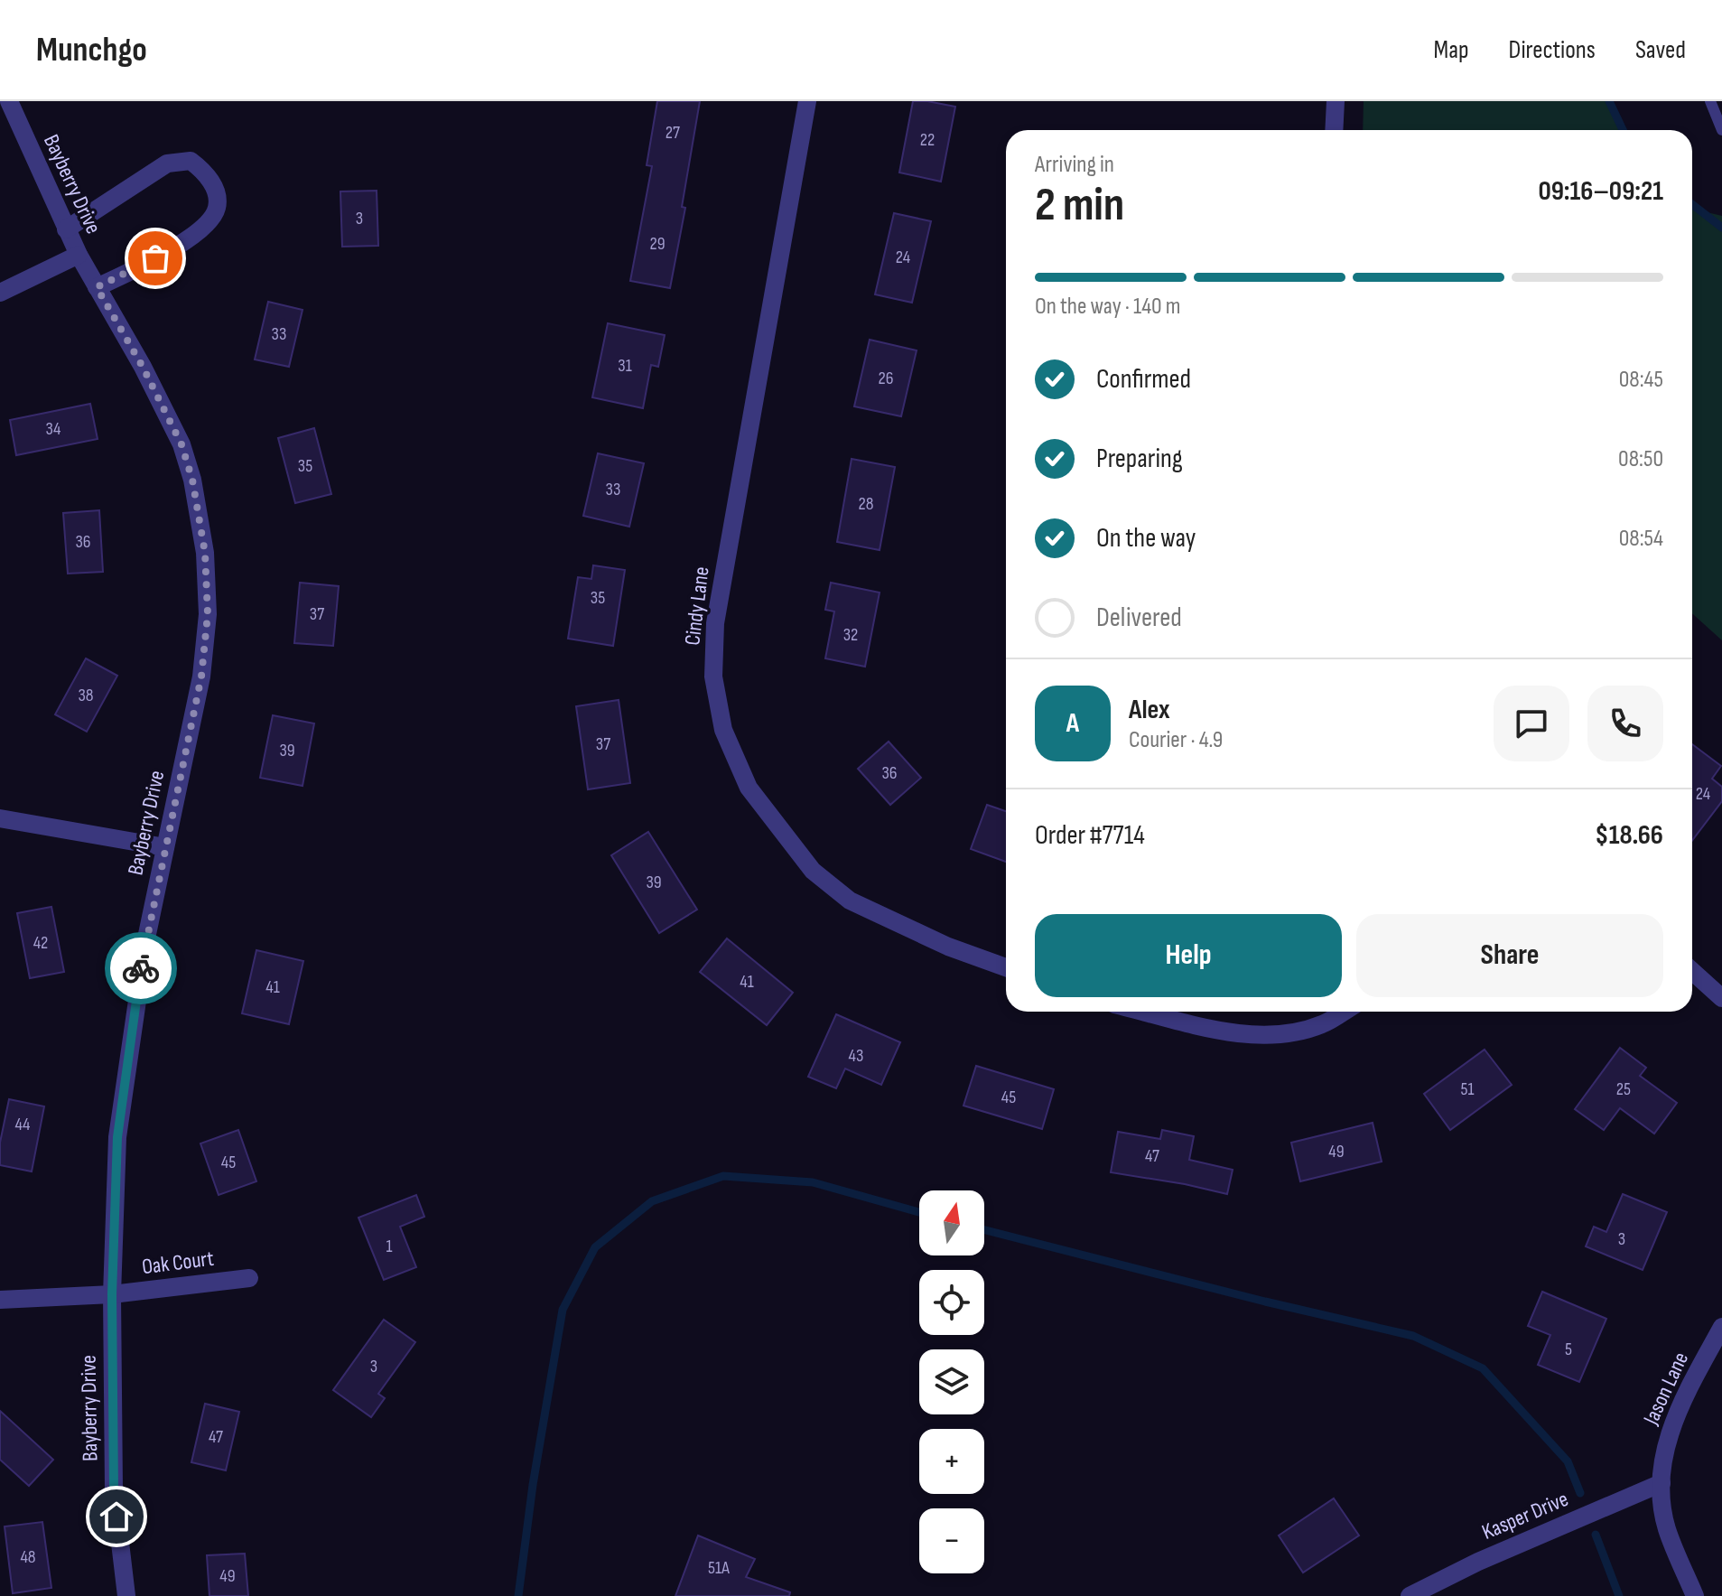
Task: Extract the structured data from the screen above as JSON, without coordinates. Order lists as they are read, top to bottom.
{
  "streets": {
    "street": [
      "Bayberry Drive",
      "Cindy Lane",
      "Oak Court",
      "Jason Lane",
      "Kasper Drive"
    ]
  },
  "crossings": [
    ["Bayberry Drive", "Oak Court"],
    ["Jason Lane", "Kasper Drive"]
  ],
  "house_numbers": [
    "27",
    "22",
    "3",
    "29",
    "24",
    "33",
    "31",
    "26",
    "34",
    "35",
    "33",
    "28",
    "36",
    "35",
    "37",
    "32",
    "38",
    "37",
    "39",
    "36",
    "24",
    "39",
    "42",
    "41",
    "41",
    "43",
    "51",
    "25",
    "45",
    "44",
    "49",
    "47",
    "45",
    "3",
    "1",
    "5",
    "3",
    "47",
    "48",
    "51A",
    "49"
  ],
  "north": "top",
  "page": {
    "header": "Munchgo",
    "nav": ["Map", "Directions", "Saved"],
    "heading": ["2 min", "Arriving in", "09:16–09:21"],
    "panel": [
      "Alex",
      "Courier · 4.9",
      "Order #7714",
      "$18.66"
    ],
    "bar": "On the way · 140 m",
    "list": [
      ["Confirmed", "08:45"],
      ["Preparing", "08:50"],
      ["On the way", "08:54"],
      "Delivered"
    ],
    "round": "A",
    "buttons": ["Help", "Share"],
    "map_buttons": ["+", "−"]
  }
}
